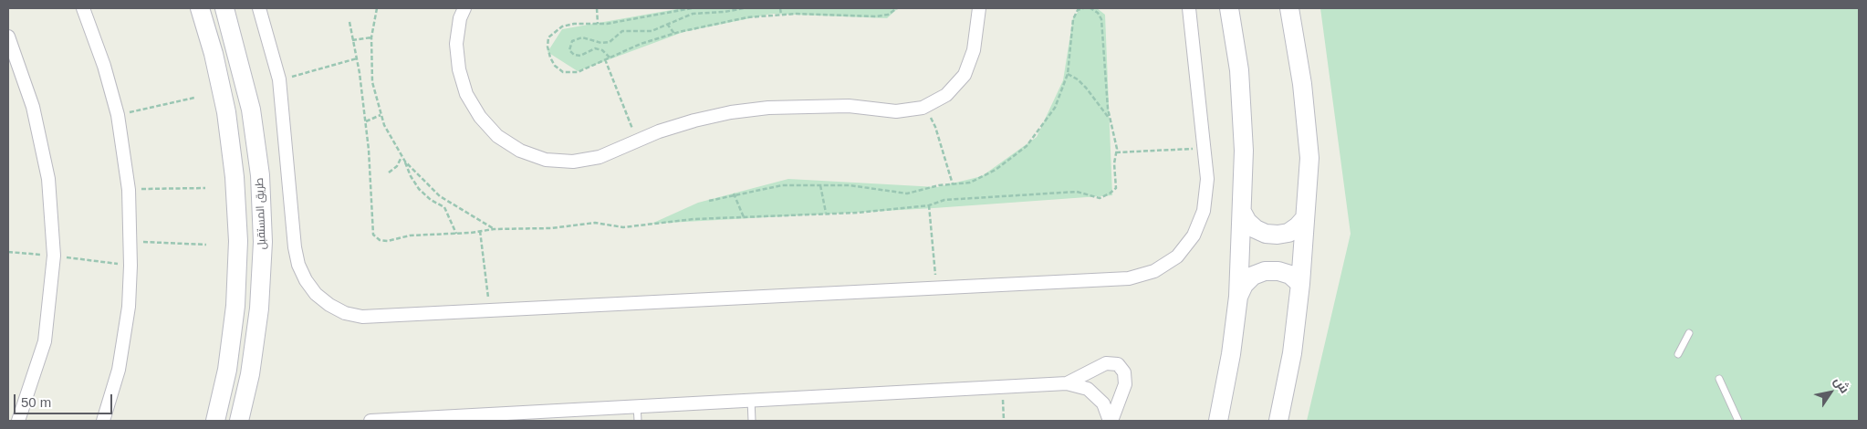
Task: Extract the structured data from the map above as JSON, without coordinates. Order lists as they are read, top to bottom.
{
  "streets": {
    "street": ["طريق المستقبل"]
  },
  "scale_bar": "50 m",
  "north": "top right"
}
